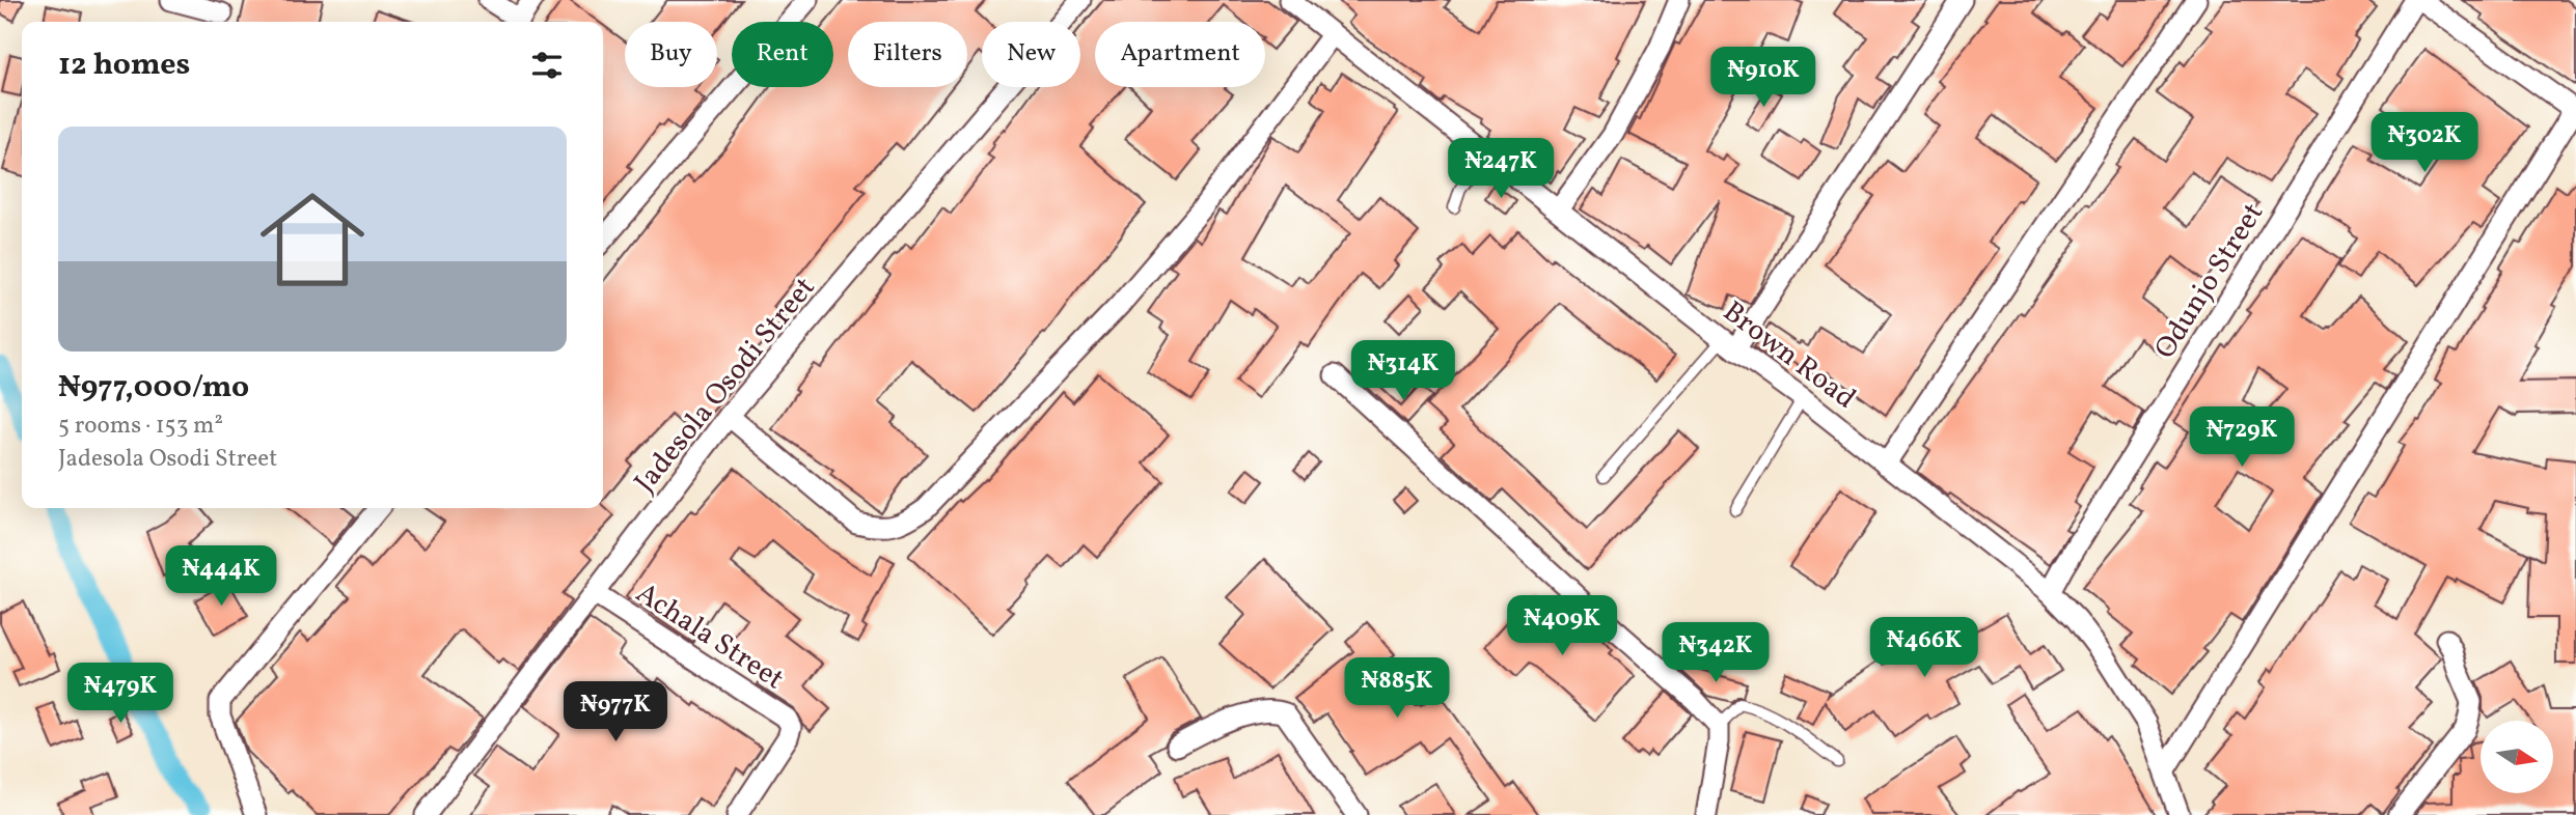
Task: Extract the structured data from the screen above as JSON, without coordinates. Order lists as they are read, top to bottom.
{
  "streets": {
    "street": [
      "Odunjo Street",
      "Brown Road",
      "Jadesola Osodi Street",
      "Achala Street"
    ]
  },
  "crossings": [
    ["Odunjo Street", "Brown Road"],
    ["Jadesola Osodi Street", "Achala Street"]
  ],
  "north": "right",
  "page": {
    "chip": [
      "Buy",
      "Rent",
      "Filters",
      "New",
      "Apartment"
    ],
    "heading": "12 homes",
    "price": [
      "₦910K",
      "₦302K",
      "₦247K",
      "₦314K",
      "₦729K",
      "₦444K",
      "₦409K",
      "₦466K",
      "₦342K",
      "₦885K",
      "₦479K",
      "₦977K"
    ],
    "list": [
      {
        "name": "₦977,000/mo",
        "note": "5 rooms · 153 m² · Jadesola Osodi Street"
      }
    ]
  }
}
